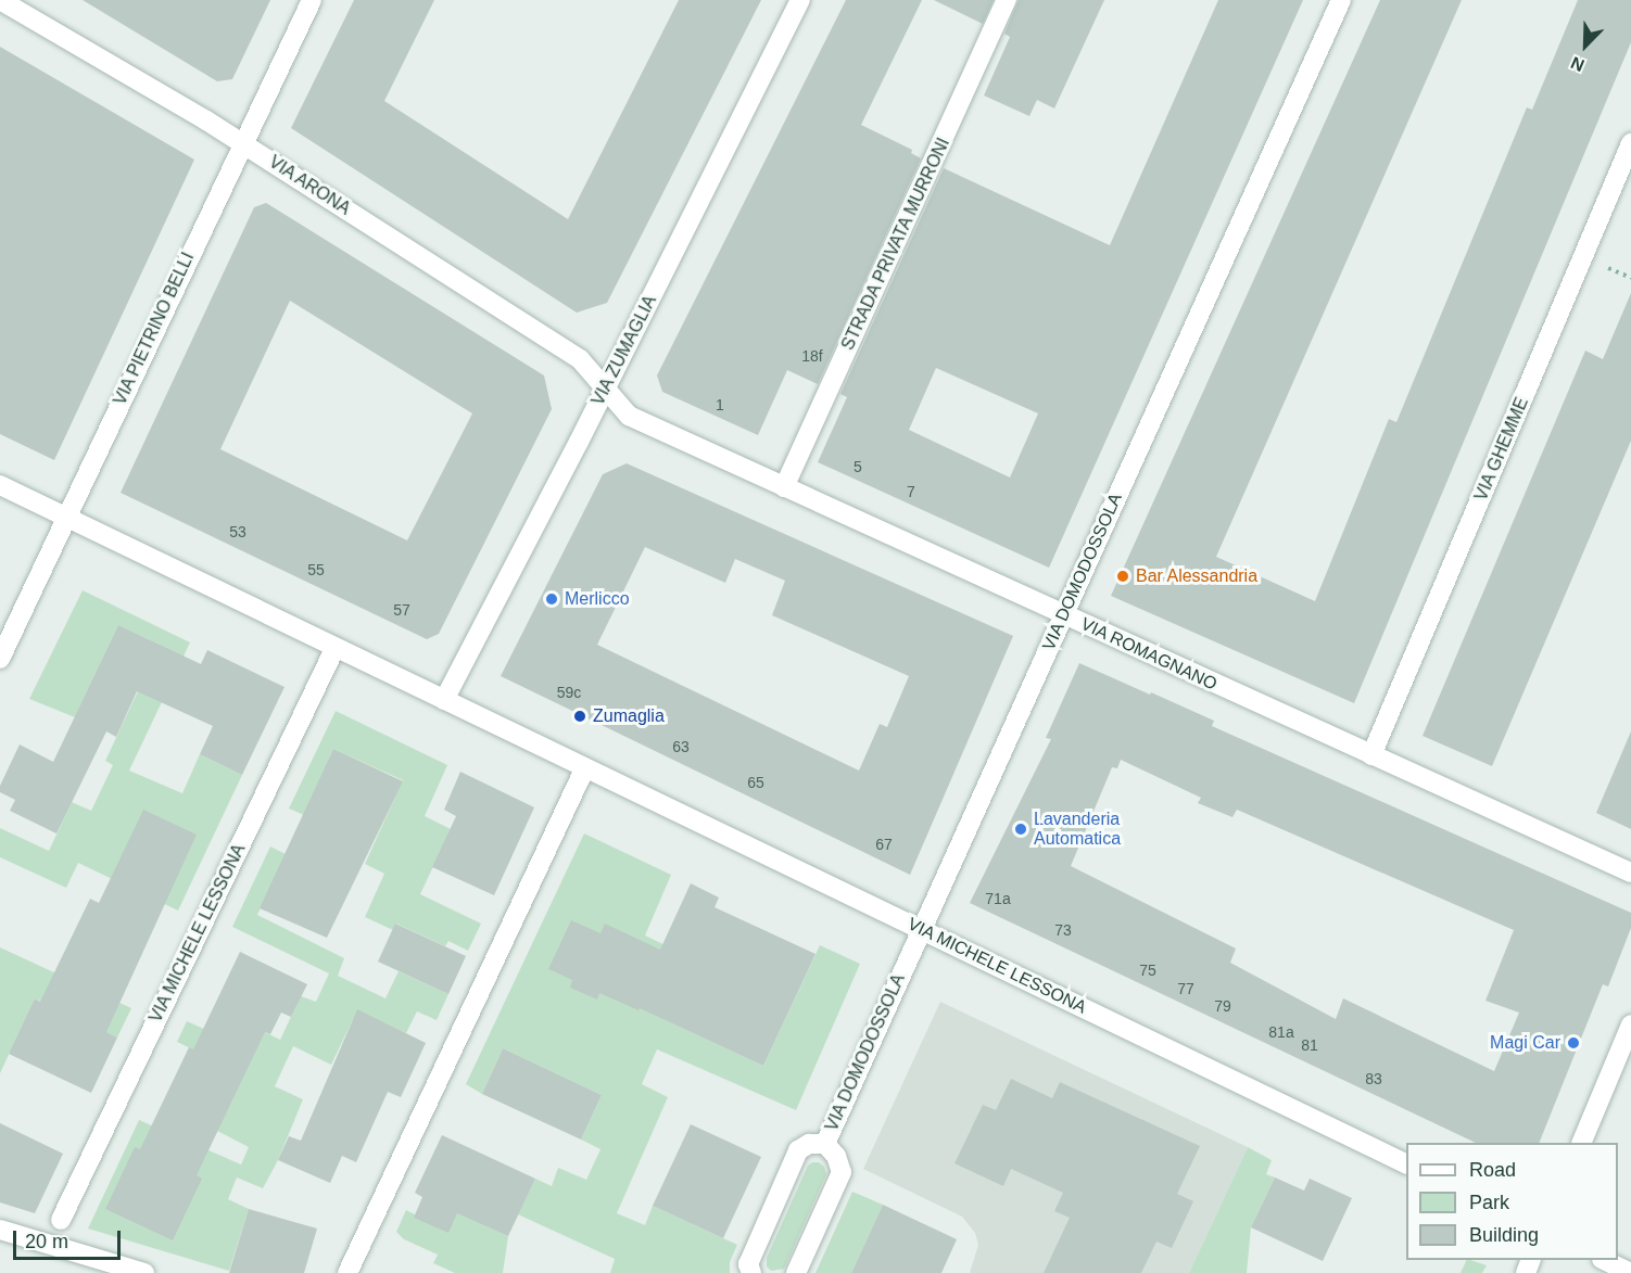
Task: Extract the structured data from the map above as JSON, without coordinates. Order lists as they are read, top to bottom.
{
  "streets": {
    "street": [
      "VIA ARONA",
      "STRADA PRIVATA MURRONI",
      "VIA PIETRINO BELLI",
      "VIA ZUMAGLIA",
      "VIA GHEMME",
      "VIA DOMODOSSOLA",
      "VIA ROMAGNANO",
      "VIA MICHELE LESSONA"
    ]
  },
  "crossings": [
    ["VIA ARONA", "VIA PIETRINO BELLI"],
    ["VIA ARONA", "VIA ZUMAGLIA"],
    ["VIA ARONA", "VIA ROMAGNANO"],
    ["STRADA PRIVATA MURRONI", "VIA ROMAGNANO"],
    ["VIA PIETRINO BELLI", "VIA MICHELE LESSONA"],
    ["VIA ZUMAGLIA", "VIA ROMAGNANO"],
    ["VIA ZUMAGLIA", "VIA MICHELE LESSONA"],
    ["VIA GHEMME", "VIA ROMAGNANO"],
    ["VIA DOMODOSSOLA", "VIA ROMAGNANO"],
    ["VIA DOMODOSSOLA", "VIA MICHELE LESSONA"]
  ],
  "places": [
    "Bar Alessandria",
    "Merlicco",
    "Zumaglia",
    "Lavanderia Automatica",
    "Magi Car"
  ],
  "house_numbers": [
    "18f",
    "1",
    "5",
    "7",
    "53",
    "55",
    "57",
    "59c",
    "63",
    "65",
    "67",
    "71a",
    "73",
    "75",
    "77",
    "79",
    "81a",
    "81",
    "83"
  ],
  "legend": ["Road", "Park", "Building"],
  "scale_bar": "20 m",
  "north": "bottom left"
}
